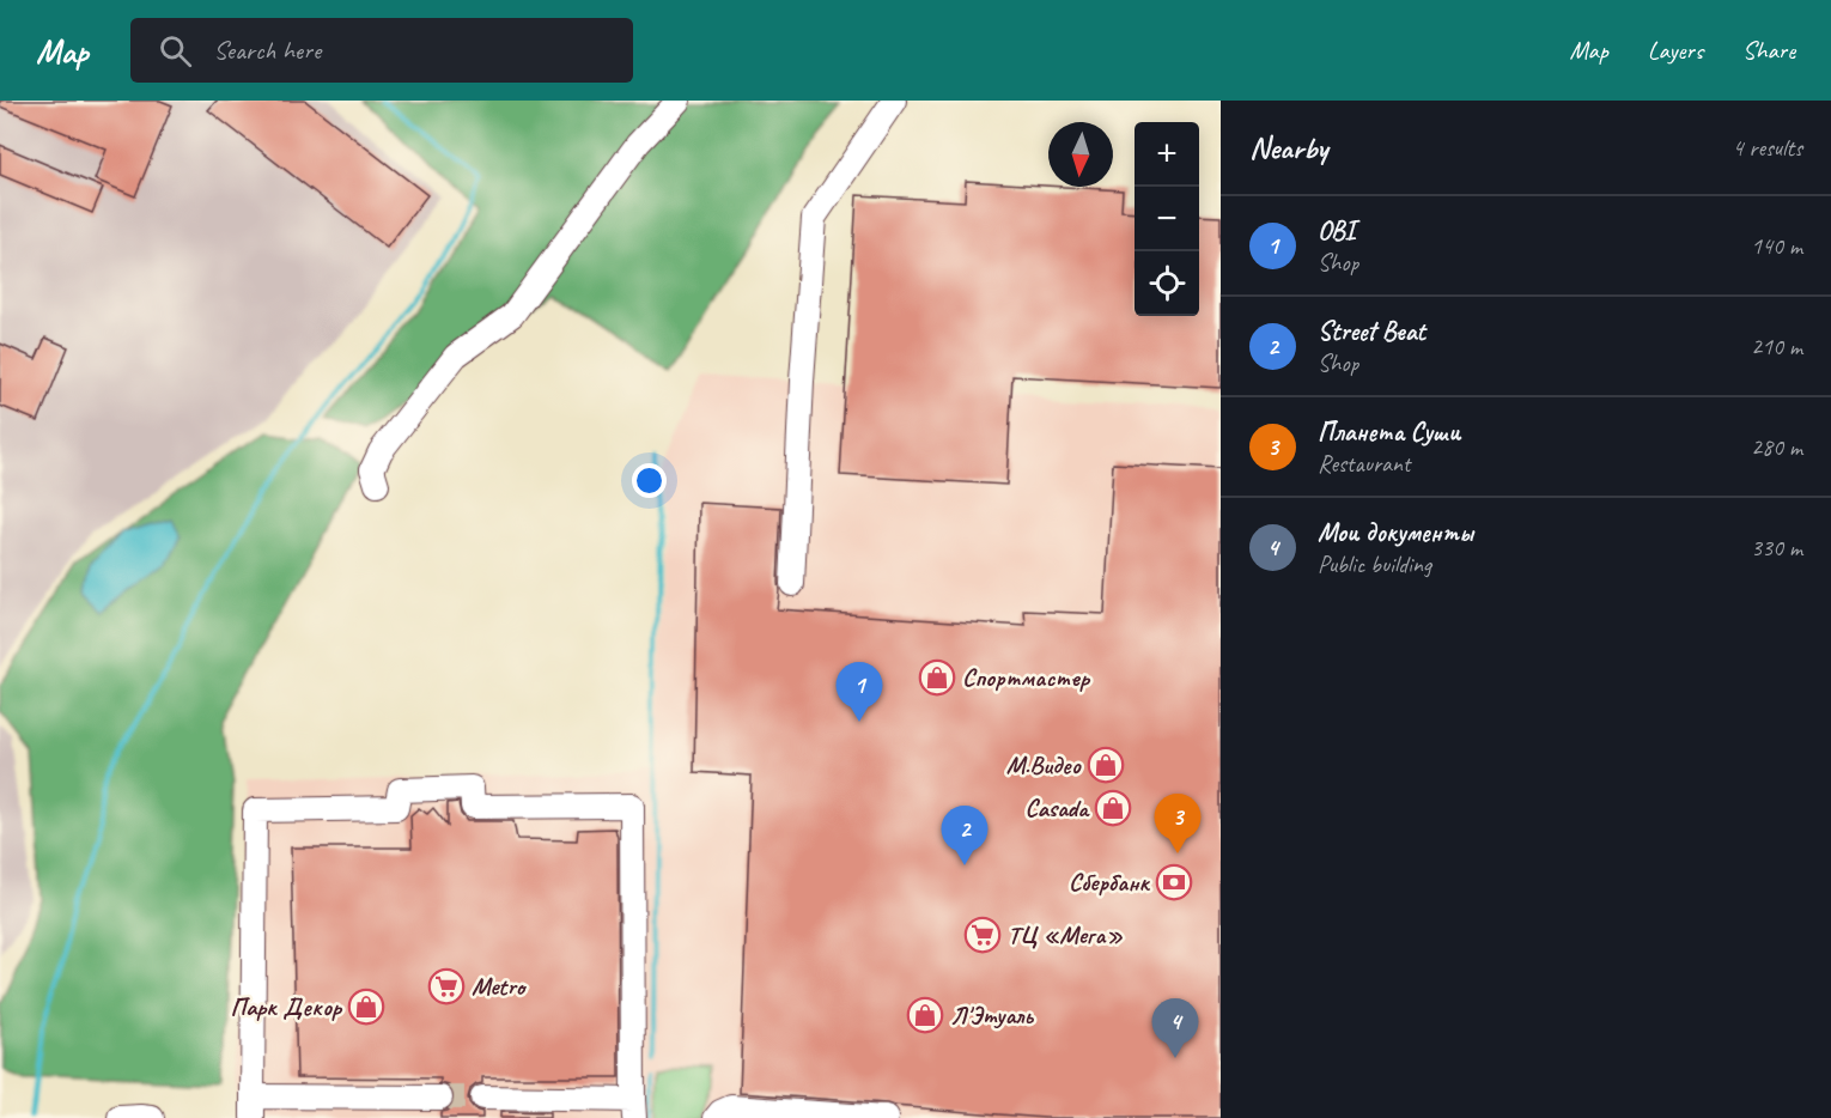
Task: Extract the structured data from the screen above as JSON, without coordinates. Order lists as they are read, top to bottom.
{
  "places": {
    "shop": [
      "Спортмастер",
      "М.Видео",
      "Casada",
      "Парк Декор",
      "Л'Этуаль"
    ],
    "bank": ["Сбербанк"],
    "supermarket": ["ТЦ «Мега»", "Metro"]
  },
  "north": "bottom",
  "page": {
    "header": "Map",
    "search": "Search here",
    "nav": ["Map", "Layers", "Share"],
    "heading": ["Nearby", "4 results"],
    "map_buttons": ["+", "−"],
    "list": [
      {
        "mark": "1",
        "name": "OBI",
        "note": "Shop",
        "value": "140 m"
      },
      {
        "mark": "2",
        "name": "Street Beat",
        "note": "Shop",
        "value": "210 m"
      },
      {
        "mark": "3",
        "name": "Планета Суши",
        "note": "Restaurant",
        "value": "280 m"
      },
      {
        "mark": "4",
        "name": "Мои документы",
        "note": "Public building",
        "value": "330 m"
      }
    ],
    "pins": [
      "1",
      "3",
      "2",
      "4"
    ]
  }
}
